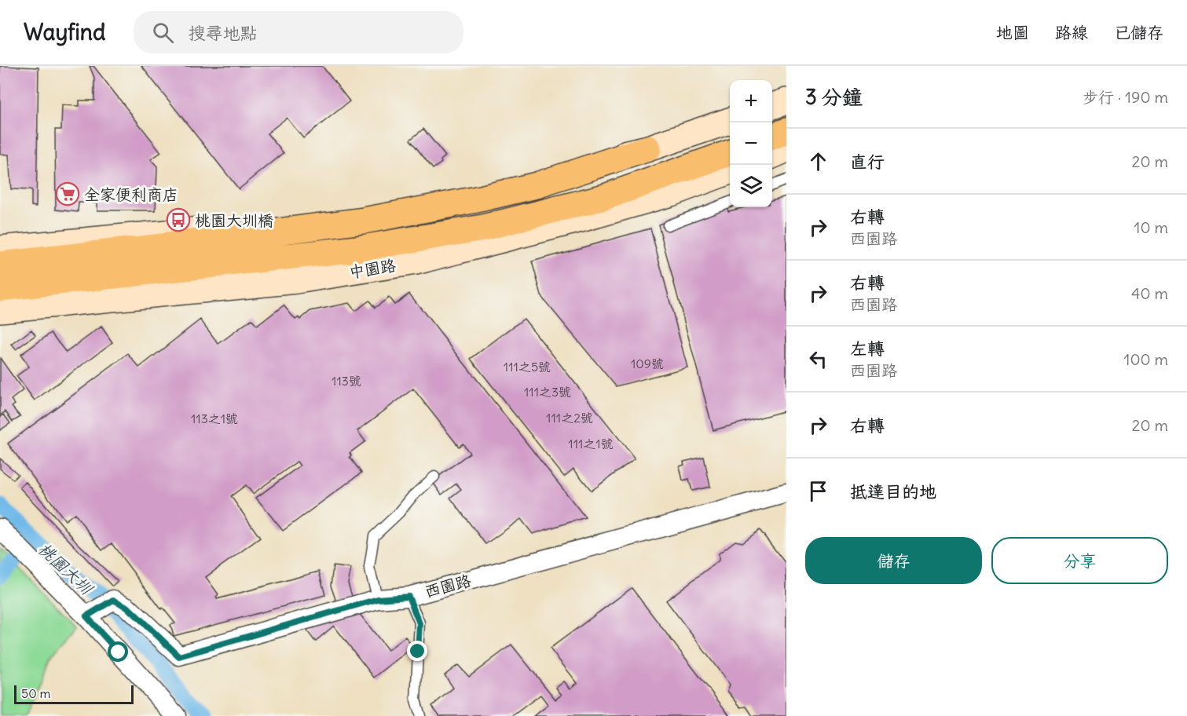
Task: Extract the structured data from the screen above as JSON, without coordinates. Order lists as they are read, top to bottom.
{
  "streets": {
    "main road": ["中園路"],
    "street": ["西園路"]
  },
  "water": ["桃園大圳"],
  "places": {
    "supermarket": ["全家便利商店"],
    "bus stop": ["桃園大圳橋"]
  },
  "house_numbers": [
    "109號",
    "111之5號",
    "113號",
    "111之3號",
    "111之2號",
    "113之1號",
    "111之1號"
  ],
  "scale_bar": "50 m",
  "page": {
    "header": "Wayfind",
    "search": "搜尋地點",
    "nav": ["地圖", "路線", "已儲存"],
    "heading": ["3 分鐘", "步行 · 190 m"],
    "map_buttons": ["+", "−"],
    "list": [
      ["直行", "20 m"],
      ["右轉", "西園路", "10 m"],
      ["右轉", "西園路", "40 m"],
      ["左轉", "西園路", "100 m"],
      ["右轉", "20 m"],
      "抵達目的地"
    ],
    "buttons": ["儲存", "分享"],
    "scale": "50 m"
  }
}
